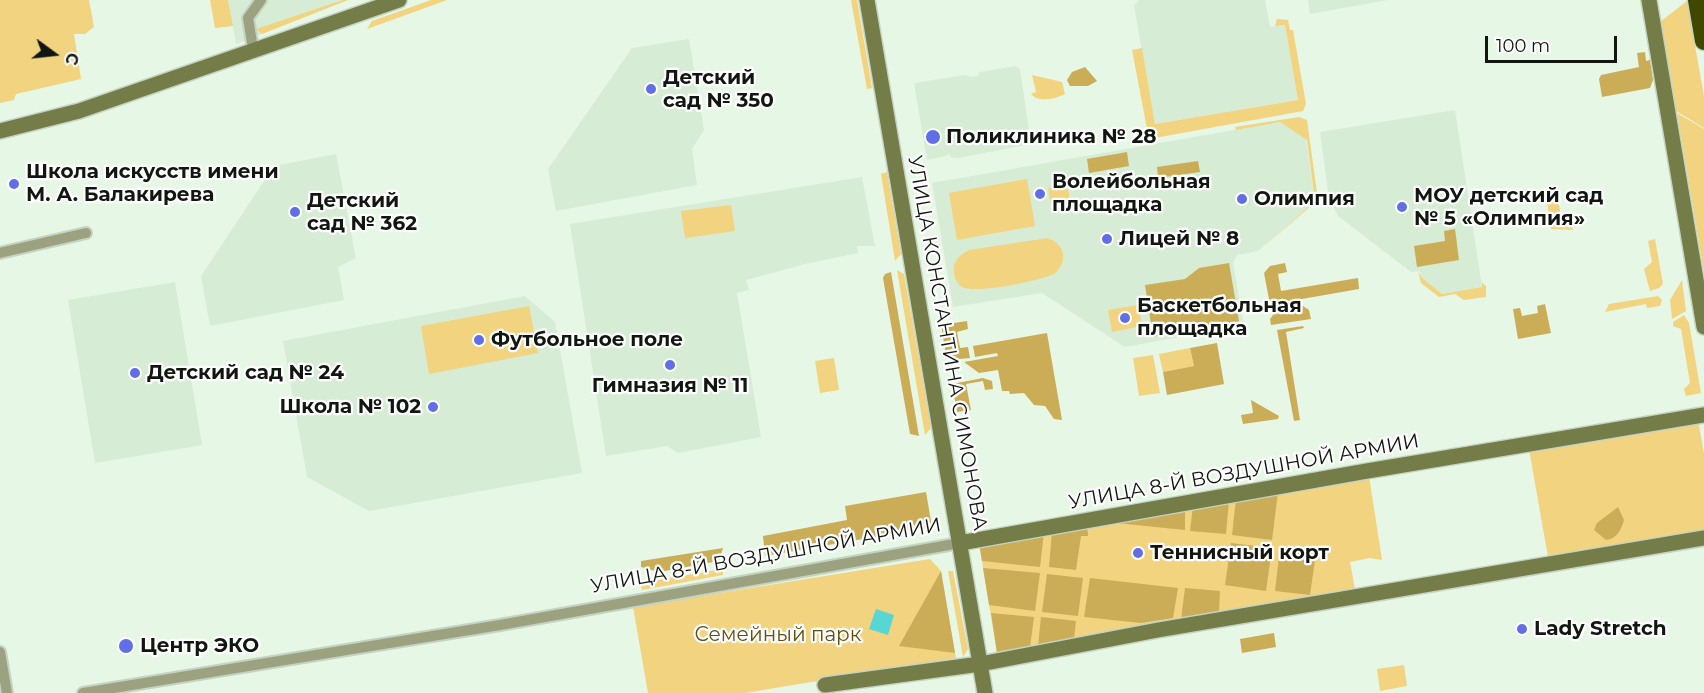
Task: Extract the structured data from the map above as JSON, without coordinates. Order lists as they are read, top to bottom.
{
  "streets": {
    "street": ["УЛИЦА КОНСТАНТИНА СИМОНОВА", "УЛИЦА 8-Й ВОЗДУШНОЙ АРМИИ"]
  },
  "crossings": [
    ["УЛИЦА КОНСТАНТИНА СИМОНОВА", "УЛИЦА 8-Й ВОЗДУШНОЙ АРМИИ"]
  ],
  "parks": ["Семейный парк"],
  "places": [
    "Детский сад № 350",
    "Поликлиника № 28",
    "Школа искусств имени М. А. Балакирева",
    "Волейбольная площадка",
    "Олимпия",
    "МОУ детский сад № 5 «Олимпия»",
    "Детский сад № 362",
    "Лицей № 8",
    "Баскетбольная площадка",
    "Футбольное поле",
    "Гимназия № 11",
    "Детский сад № 24",
    "Школа № 102",
    "Теннисный корт",
    "Lady Stretch",
    "Центр ЭКО"
  ],
  "scale_bar": "100 m",
  "north": "right"
}
